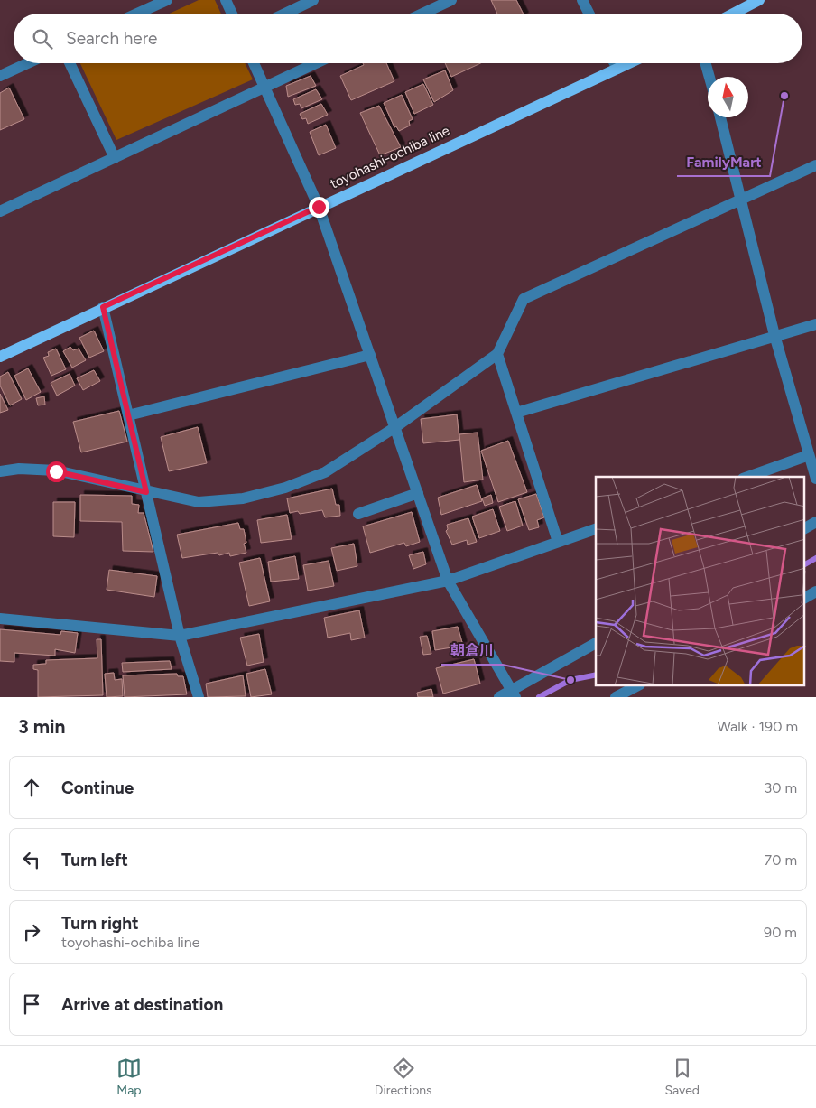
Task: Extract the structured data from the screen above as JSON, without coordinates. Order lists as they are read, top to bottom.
{
  "streets": {
    "main road": ["toyohashi-ochiba line"]
  },
  "places": ["FamilyMart", "朝倉川"],
  "north": "top",
  "page": {
    "search": "Search here",
    "heading": ["3 min", "Walk · 190 m"],
    "list": [
      ["Continue", "30 m"],
      ["Turn left", "70 m"],
      ["Turn right", "toyohashi-ochiba line", "90 m"],
      "Arrive at destination"
    ],
    "nav": ["Map", "Directions", "Saved"]
  }
}
